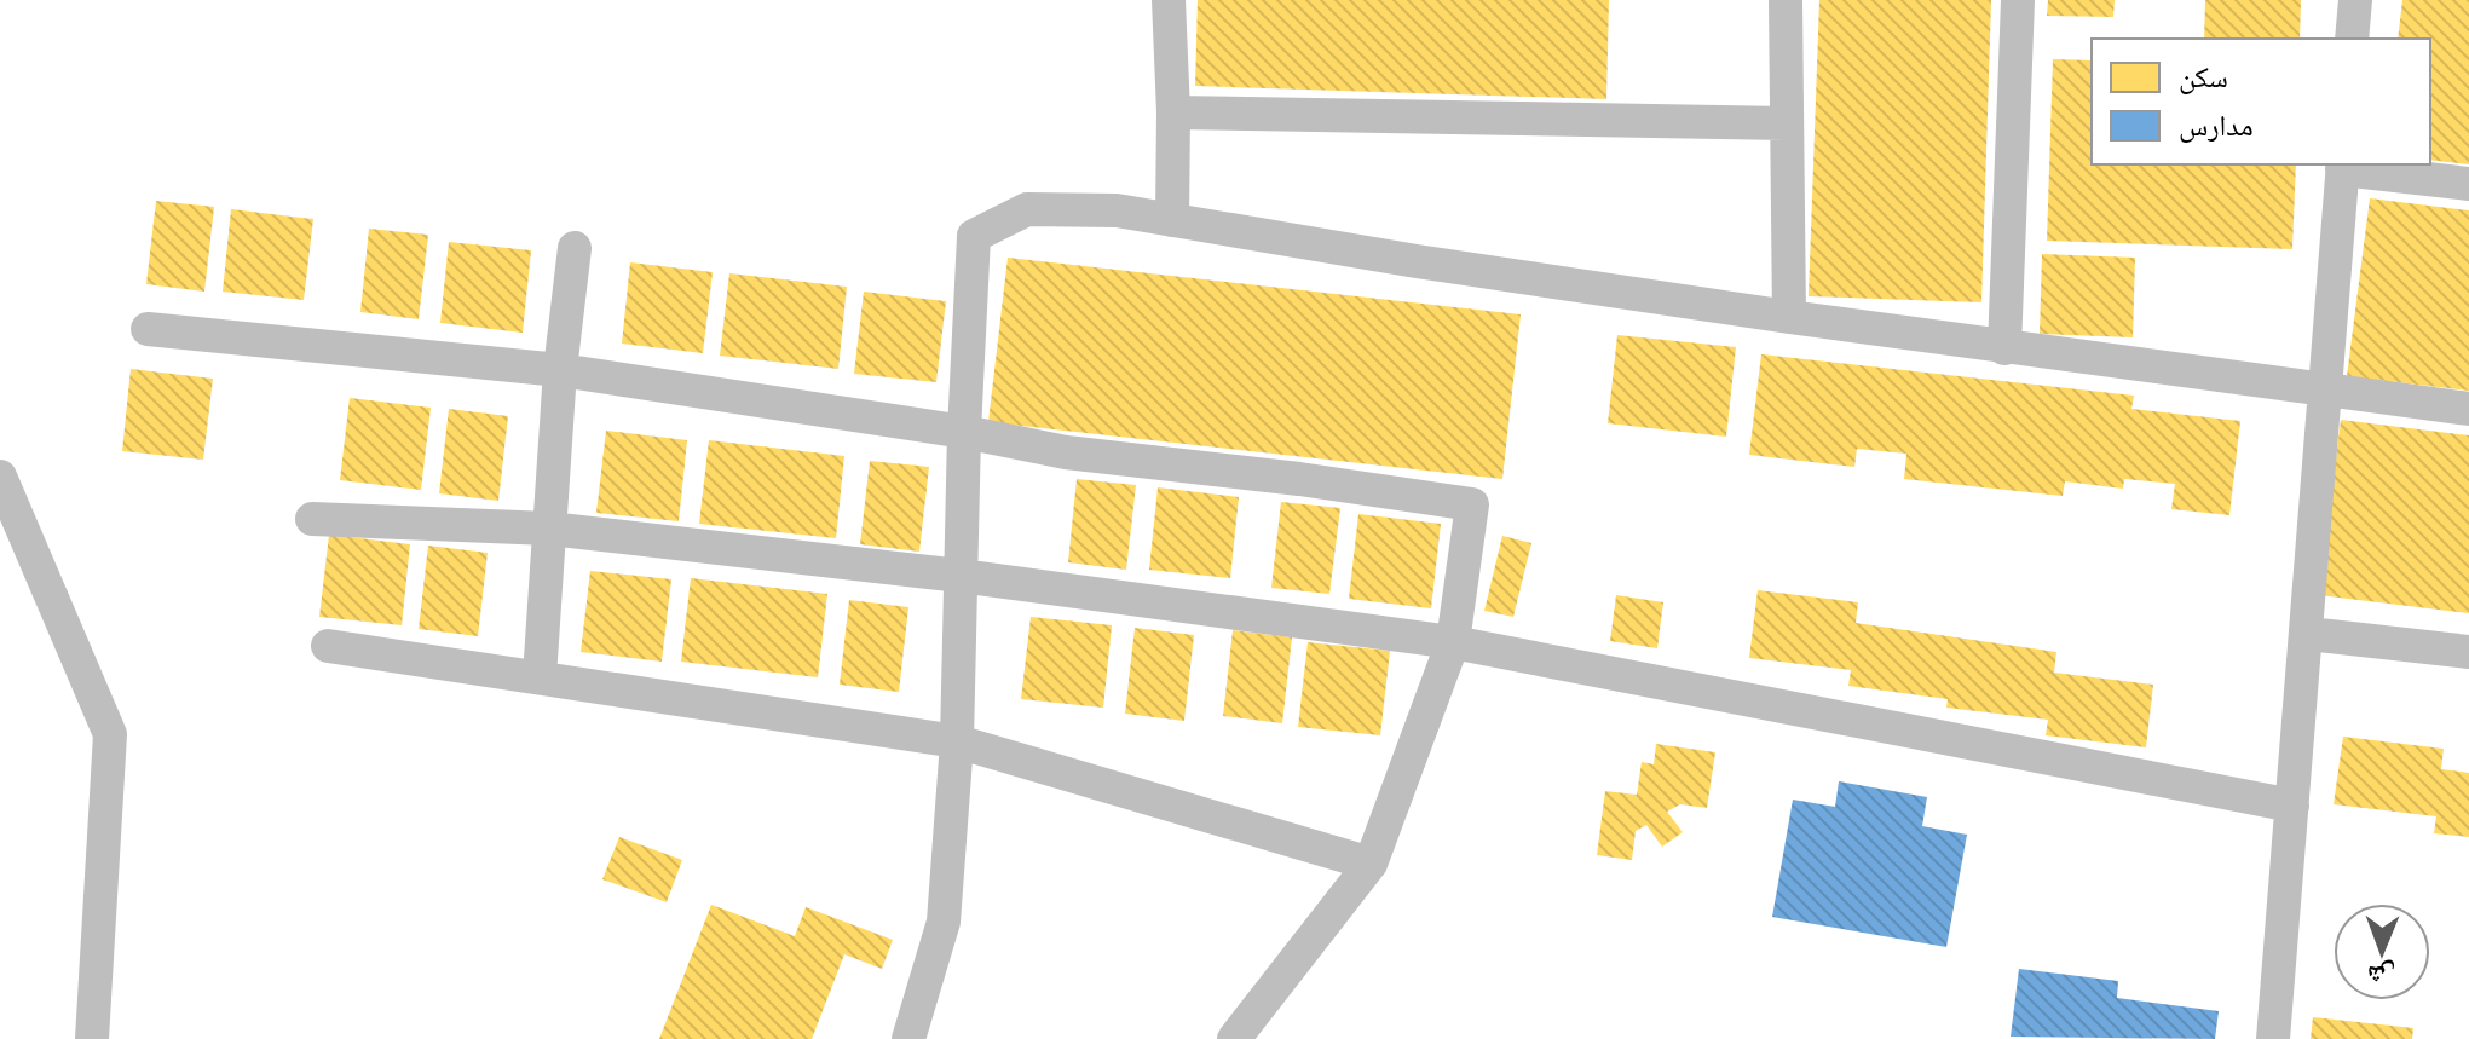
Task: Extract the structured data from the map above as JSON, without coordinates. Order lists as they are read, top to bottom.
{
  "legend": ["سكن", "مدارس"],
  "north": "bottom"
}
